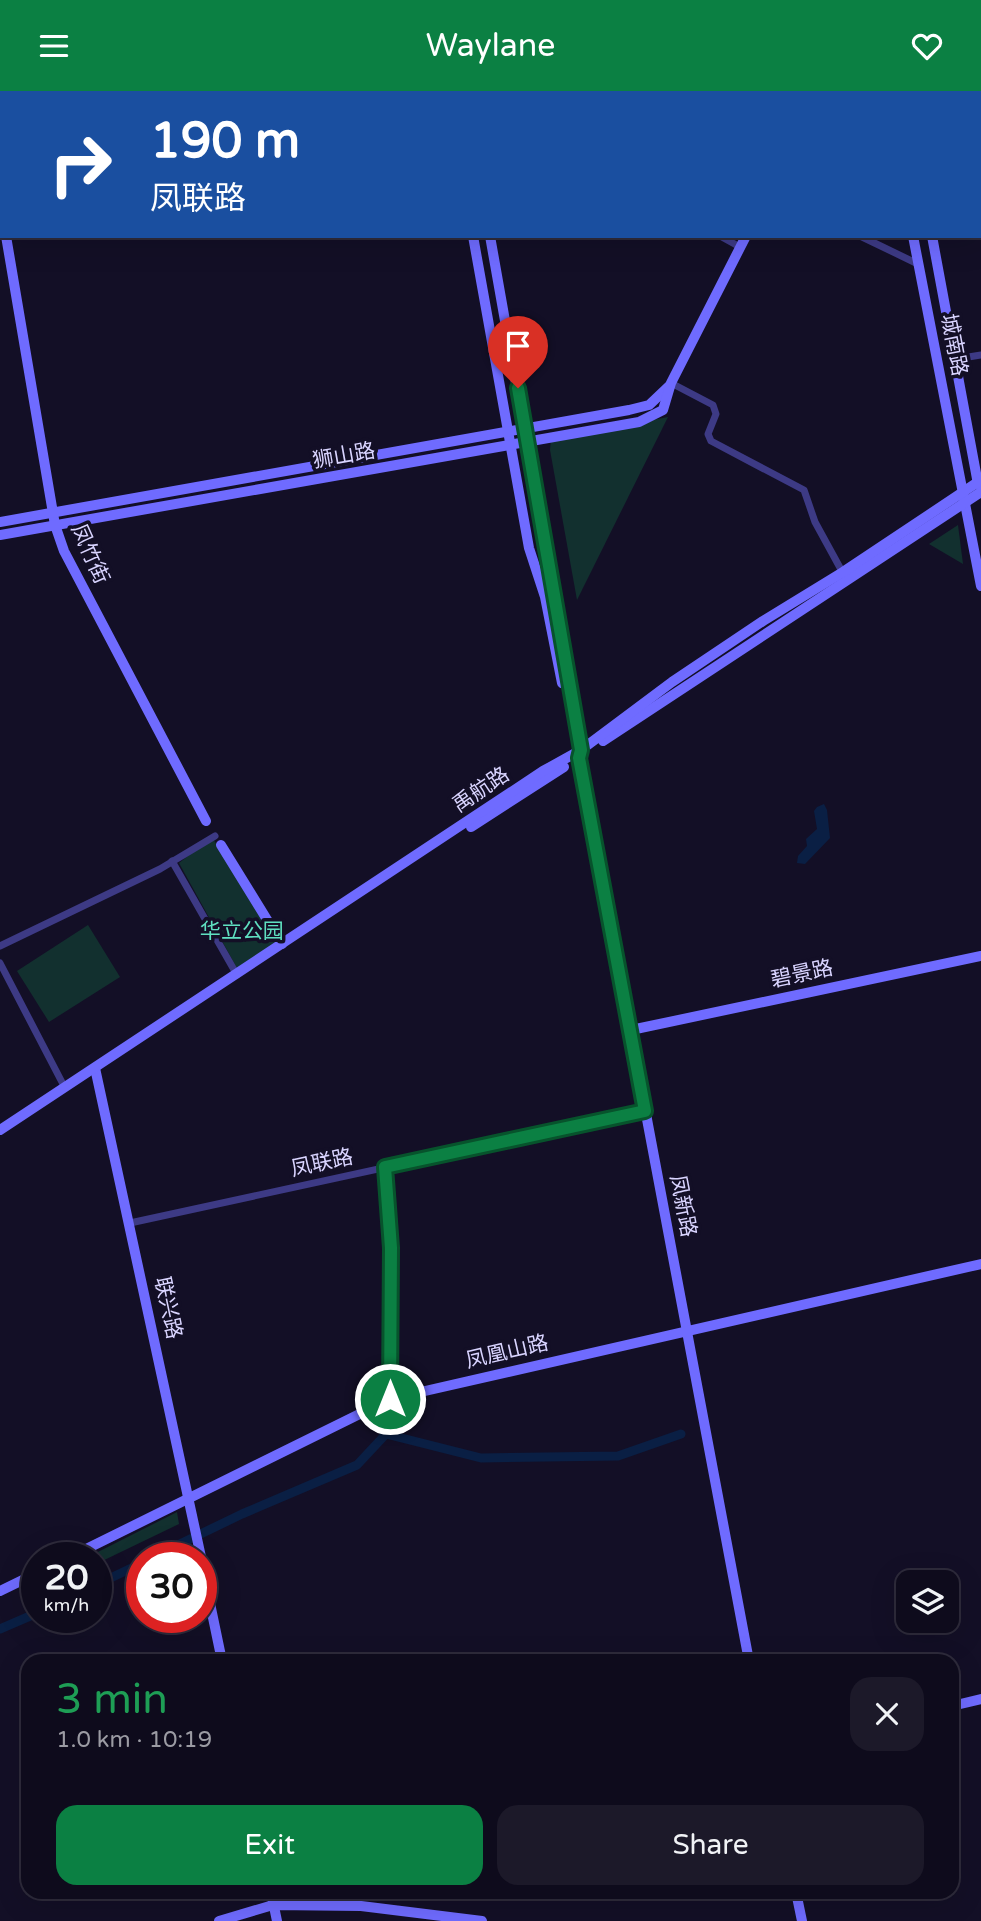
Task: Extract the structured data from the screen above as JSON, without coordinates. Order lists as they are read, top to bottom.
{
  "streets": {
    "main road": [
      "城南路",
      "狮山路",
      "凤竹街",
      "禹航路",
      "碧景路",
      "凤新路",
      "联兴路",
      "凤凰山路"
    ],
    "street": ["凤联路"]
  },
  "crossings": [
    ["城南路", "禹航路"],
    ["狮山路", "凤竹街"],
    ["狮山路", "凤新路"],
    ["禹航路", "凤新路"],
    ["禹航路", "联兴路"],
    ["碧景路", "凤新路"],
    ["凤联路", "凤新路"],
    ["凤联路", "联兴路"],
    ["凤新路", "凤凰山路"],
    ["联兴路", "凤凰山路"]
  ],
  "parks": ["华立公园"],
  "page": {
    "header": "Waylane",
    "turn": ["190 m", "凤联路"],
    "speed": "20 km/h",
    "limit": "30",
    "heading": ["3 min", "1.0 km · 10:19"],
    "buttons": ["Exit", "Share"]
  }
}
